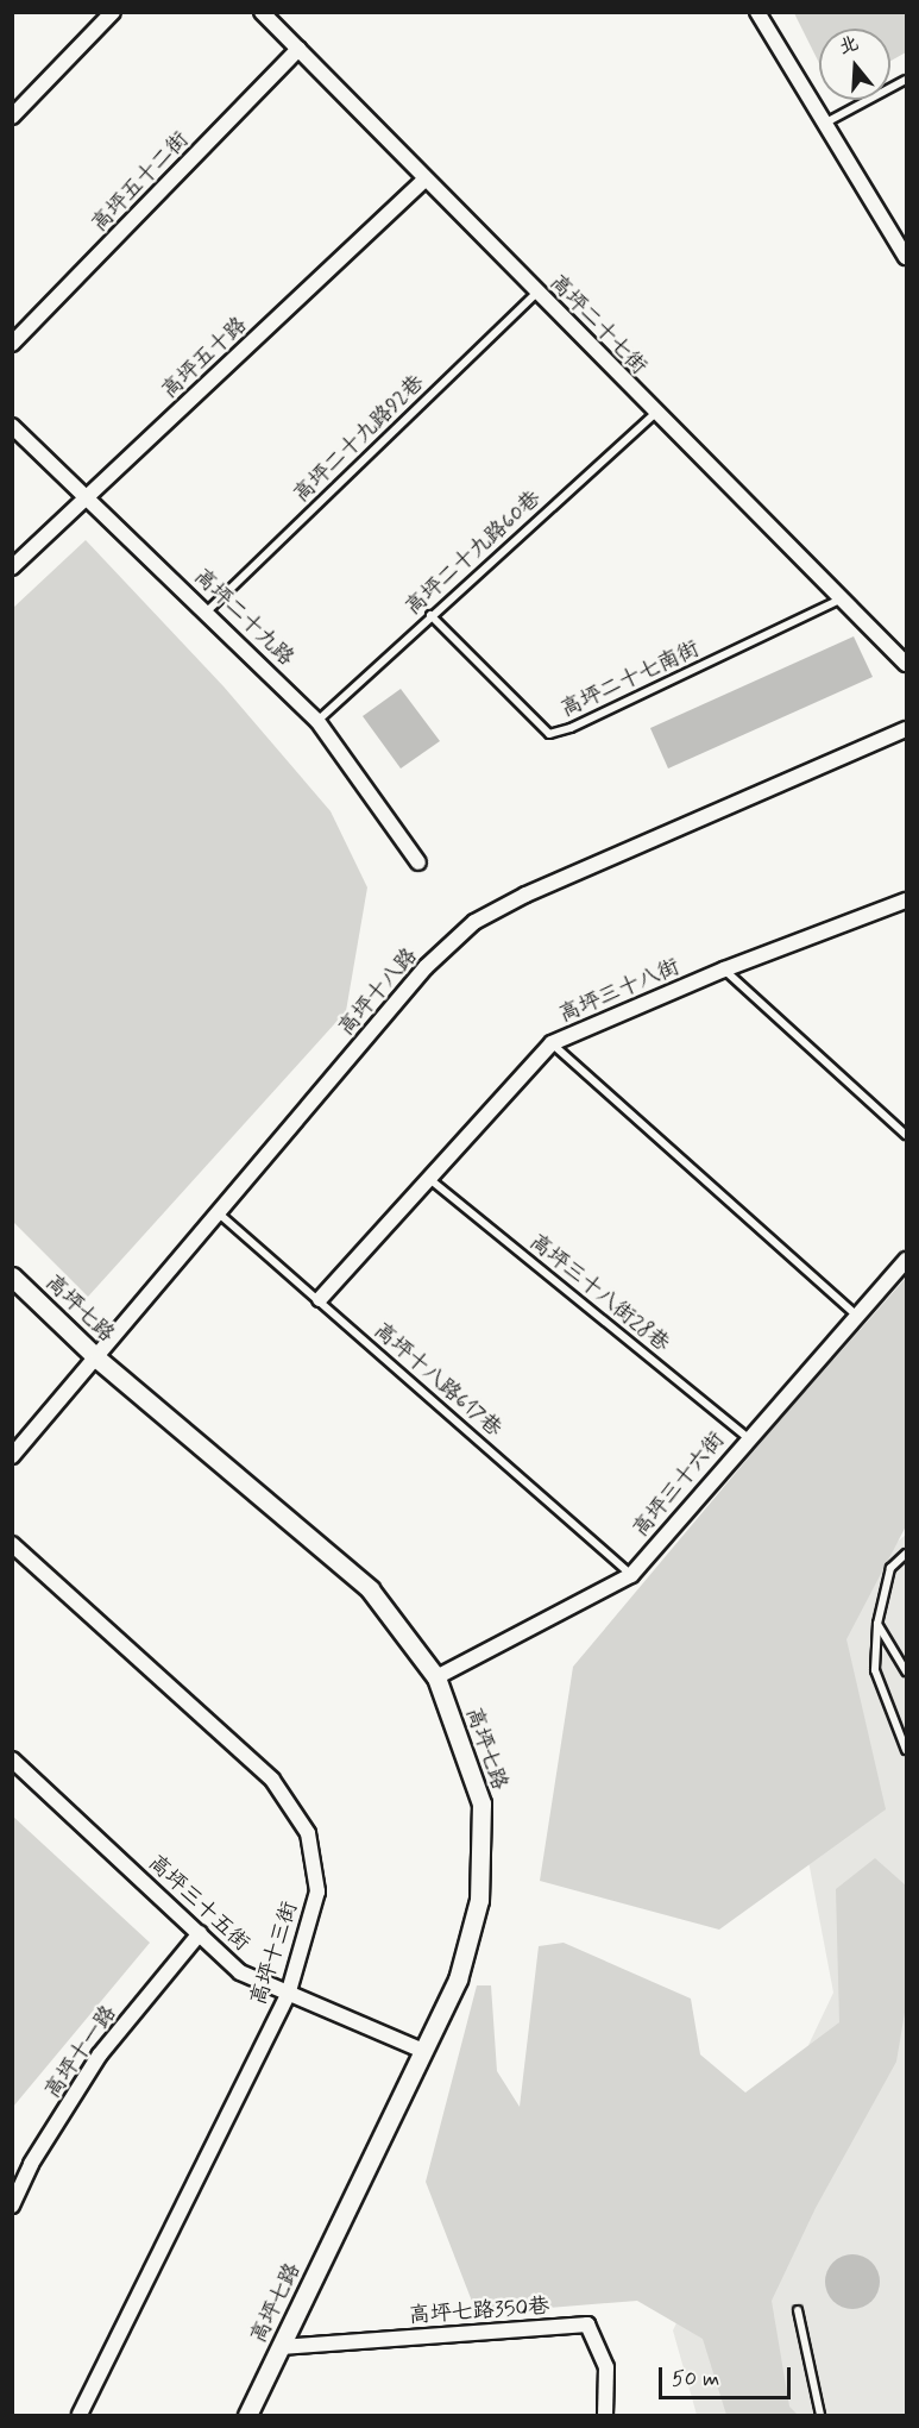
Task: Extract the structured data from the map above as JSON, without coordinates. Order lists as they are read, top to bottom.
{
  "streets": {
    "street": [
      "高坪五十二街",
      "高坪二十七街",
      "高坪五十路",
      "高坪二十九路",
      "高坪三十八街",
      "高坪十八路",
      "高坪七路",
      "高坪三十六街",
      "高坪三十五街",
      "高坪十三街",
      "高坪十一路",
      "高坪七路350巷"
    ],
    "lane": [
      "高坪二十九路92巷",
      "高坪二十九路60巷",
      "高坪二十七南街",
      "高坪三十八街28巷",
      "高坪十八路617巷"
    ]
  },
  "crossings": [
    ["高坪五十二街", "高坪二十七街"],
    ["高坪二十七街", "高坪五十路"],
    ["高坪二十七街", "高坪二十九路92巷"],
    ["高坪二十七街", "高坪二十九路60巷"],
    ["高坪二十七街", "高坪二十七南街"],
    ["高坪五十路", "高坪二十九路"],
    ["高坪二十九路92巷", "高坪二十九路"],
    ["高坪二十九路60巷", "高坪二十九路"],
    ["高坪二十九路60巷", "高坪二十七南街"],
    ["高坪三十八街", "高坪三十八街28巷"],
    ["高坪三十八街", "高坪十八路617巷"],
    ["高坪十八路", "高坪七路"],
    ["高坪十八路", "高坪十八路617巷"],
    ["高坪三十八街28巷", "高坪三十六街"],
    ["高坪七路", "高坪三十六街"],
    ["高坪七路", "高坪三十五街"],
    ["高坪七路", "高坪七路350巷"],
    ["高坪十八路617巷", "高坪三十六街"],
    ["高坪三十五街", "高坪十三街"],
    ["高坪三十五街", "高坪十一路"]
  ],
  "scale_bar": "50 m",
  "north": "top"
}
